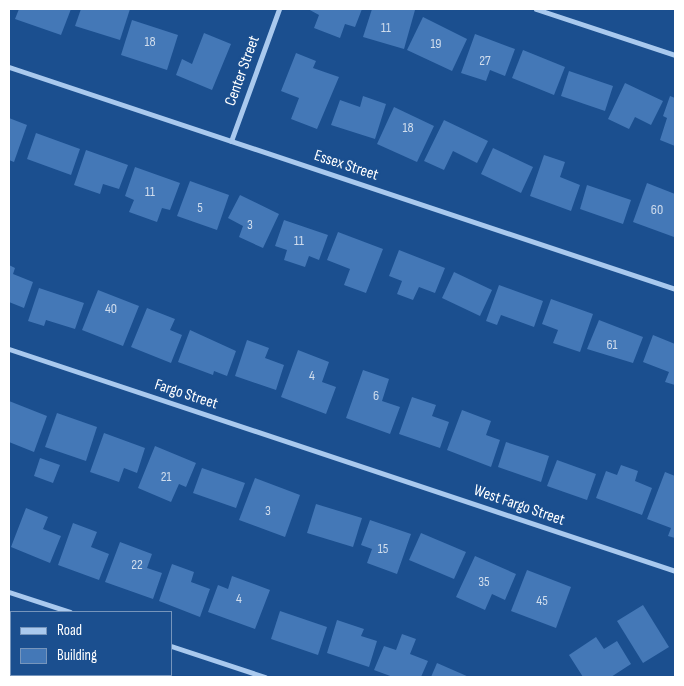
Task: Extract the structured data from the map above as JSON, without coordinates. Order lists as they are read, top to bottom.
{
  "streets": {
    "street": [
      "Center Street",
      "Essex Street",
      "Fargo Street",
      "West Fargo Street"
    ]
  },
  "crossings": [
    ["Center Street", "Essex Street"],
    ["Fargo Street", "West Fargo Street"]
  ],
  "house_numbers": [
    "11",
    "18",
    "19",
    "27",
    "18",
    "11",
    "5",
    "60",
    "3",
    "11",
    "40",
    "61",
    "4",
    "6",
    "21",
    "3",
    "15",
    "22",
    "35",
    "4",
    "45"
  ],
  "legend": ["Road", "Building"]
}
